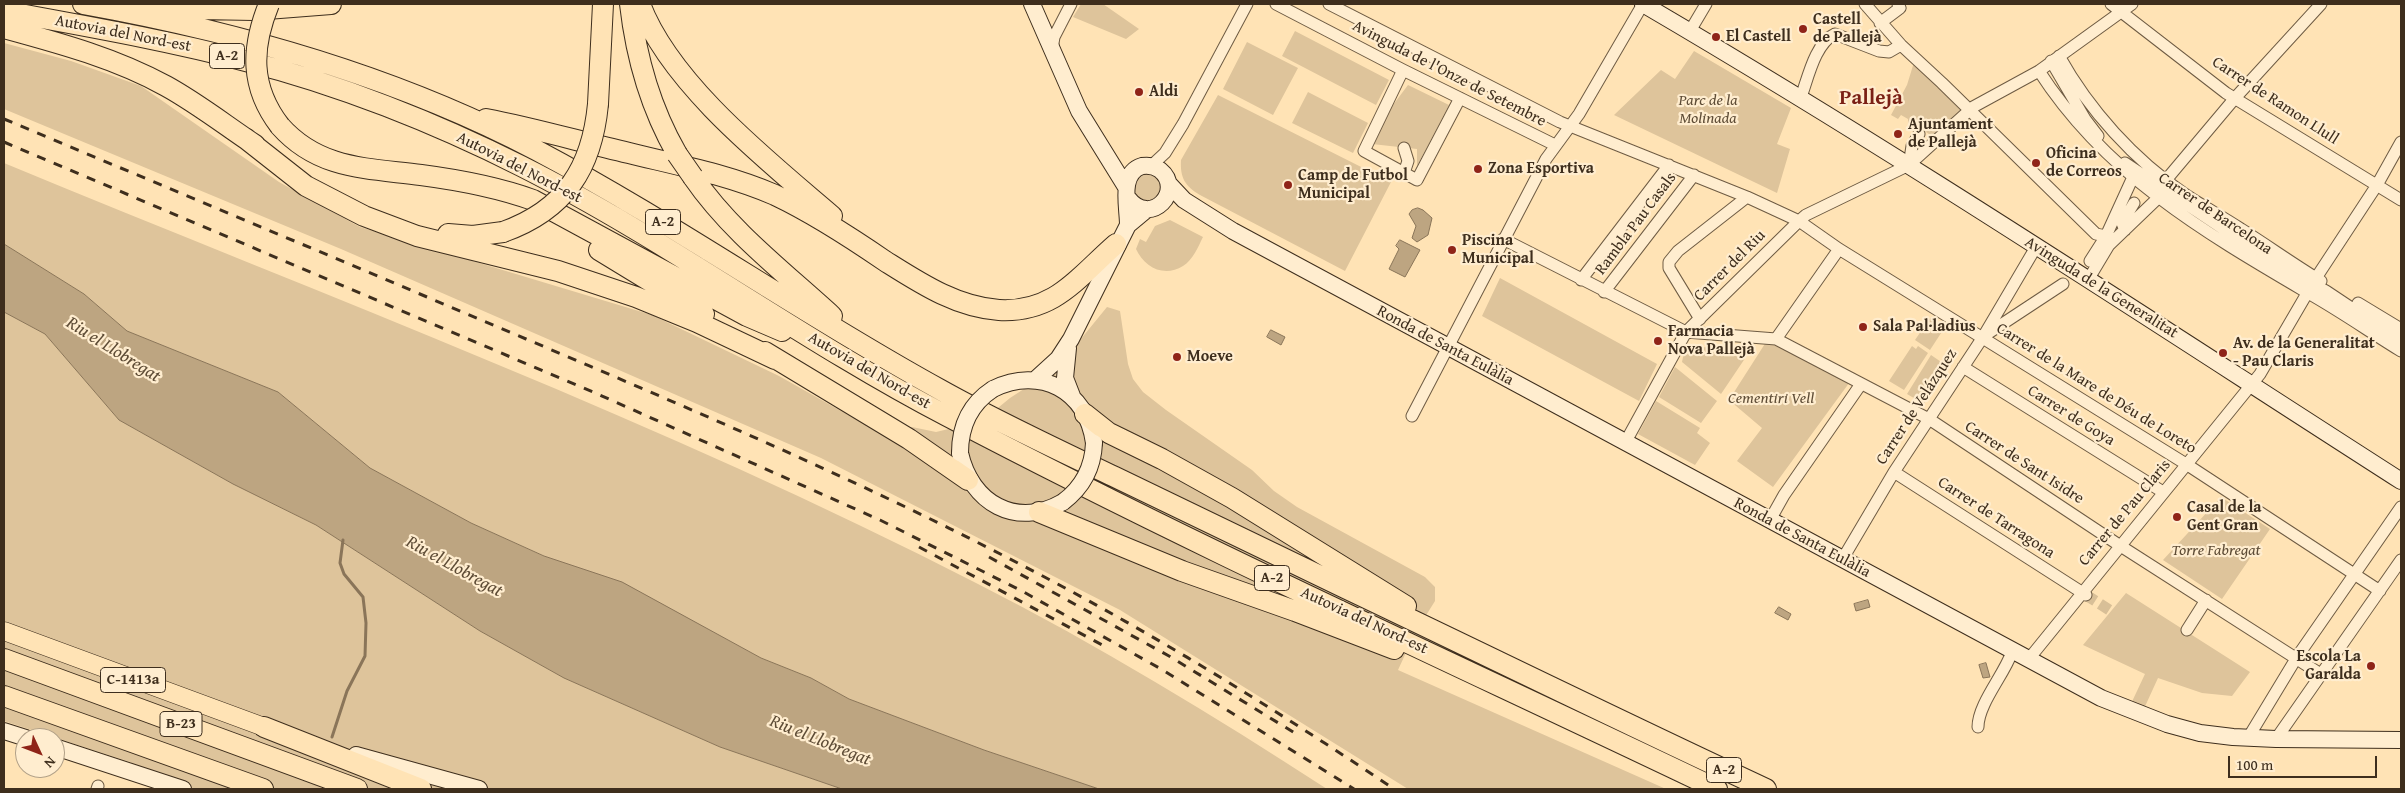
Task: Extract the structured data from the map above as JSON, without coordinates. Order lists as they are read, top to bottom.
{
  "streets": {
    "highway": ["Autovia del Nord-est", "A-2", "B-23"],
    "main road": ["Avinguda de la Generalitat", "Ronda de Santa Eulàlia", "C-1413a"],
    "street": [
      "Avinguda de l'Onze de Setembre",
      "Carrer de Ramon Llull",
      "Carrer de Barcelona",
      "Rambla Pau Casals",
      "Carrer del Riu",
      "Carrer de la Mare de Déu de Loreto",
      "Carrer de Velázquez",
      "Carrer de Goya",
      "Carrer de Sant Isidre",
      "Carrer de Pau Claris",
      "Carrer de Tarragona"
    ]
  },
  "crossings": [
    ["Avinguda de l'Onze de Setembre", "Carrer de la Mare de Déu de Loreto"],
    ["Carrer de Ramon Llull", "Carrer del Riu"],
    ["Carrer de Ramon Llull", "Carrer de Pau Claris"],
    ["Carrer de Barcelona", "Carrer del Riu"],
    ["Carrer de Barcelona", "Carrer de Pau Claris"],
    ["Rambla Pau Casals", "Carrer de la Mare de Déu de Loreto"],
    ["Carrer del Riu", "Avinguda de la Generalitat"],
    ["Carrer del Riu", "Ronda de Santa Eulàlia"],
    ["Carrer del Riu", "Carrer de la Mare de Déu de Loreto"],
    ["Carrer del Riu", "Carrer de Sant Isidre"],
    ["Avinguda de la Generalitat", "Carrer de Velázquez"],
    ["Avinguda de la Generalitat", "Carrer de Pau Claris"],
    ["Ronda de Santa Eulàlia", "Carrer de Velázquez"],
    ["Ronda de Santa Eulàlia", "Carrer de Pau Claris"],
    ["Carrer de la Mare de Déu de Loreto", "Carrer de Velázquez"],
    ["Carrer de la Mare de Déu de Loreto", "Carrer de Pau Claris"],
    ["Carrer de Velázquez", "Carrer de Goya"],
    ["Carrer de Velázquez", "Carrer de Sant Isidre"],
    ["Carrer de Velázquez", "Carrer de Tarragona"],
    ["Carrer de Goya", "Carrer de Pau Claris"],
    ["Carrer de Sant Isidre", "Carrer de Pau Claris"],
    ["Carrer de Pau Claris", "Carrer de Tarragona"]
  ],
  "districts": ["Pallejà"],
  "water": ["Riu el Llobregat"],
  "parks": ["Parc de la Molinada", "Cementiri Vell", "Torre Fabregat"],
  "places": [
    "Castell de Pallejà",
    "El Castell",
    "Aldi",
    "Ajuntament de Pallejà",
    "Oficina de Correos",
    "Zona Esportiva",
    "Camp de Futbol Municipal",
    "Piscina Municipal",
    "Sala Pal·ladius",
    "Farmacia Nova Pallejà",
    "Av. de la Generalitat - Pau Claris",
    "Moeve",
    "Casal de la Gent Gran",
    "Escola La Garalda"
  ],
  "scale_bar": "100 m",
  "north": "bottom right"
}
